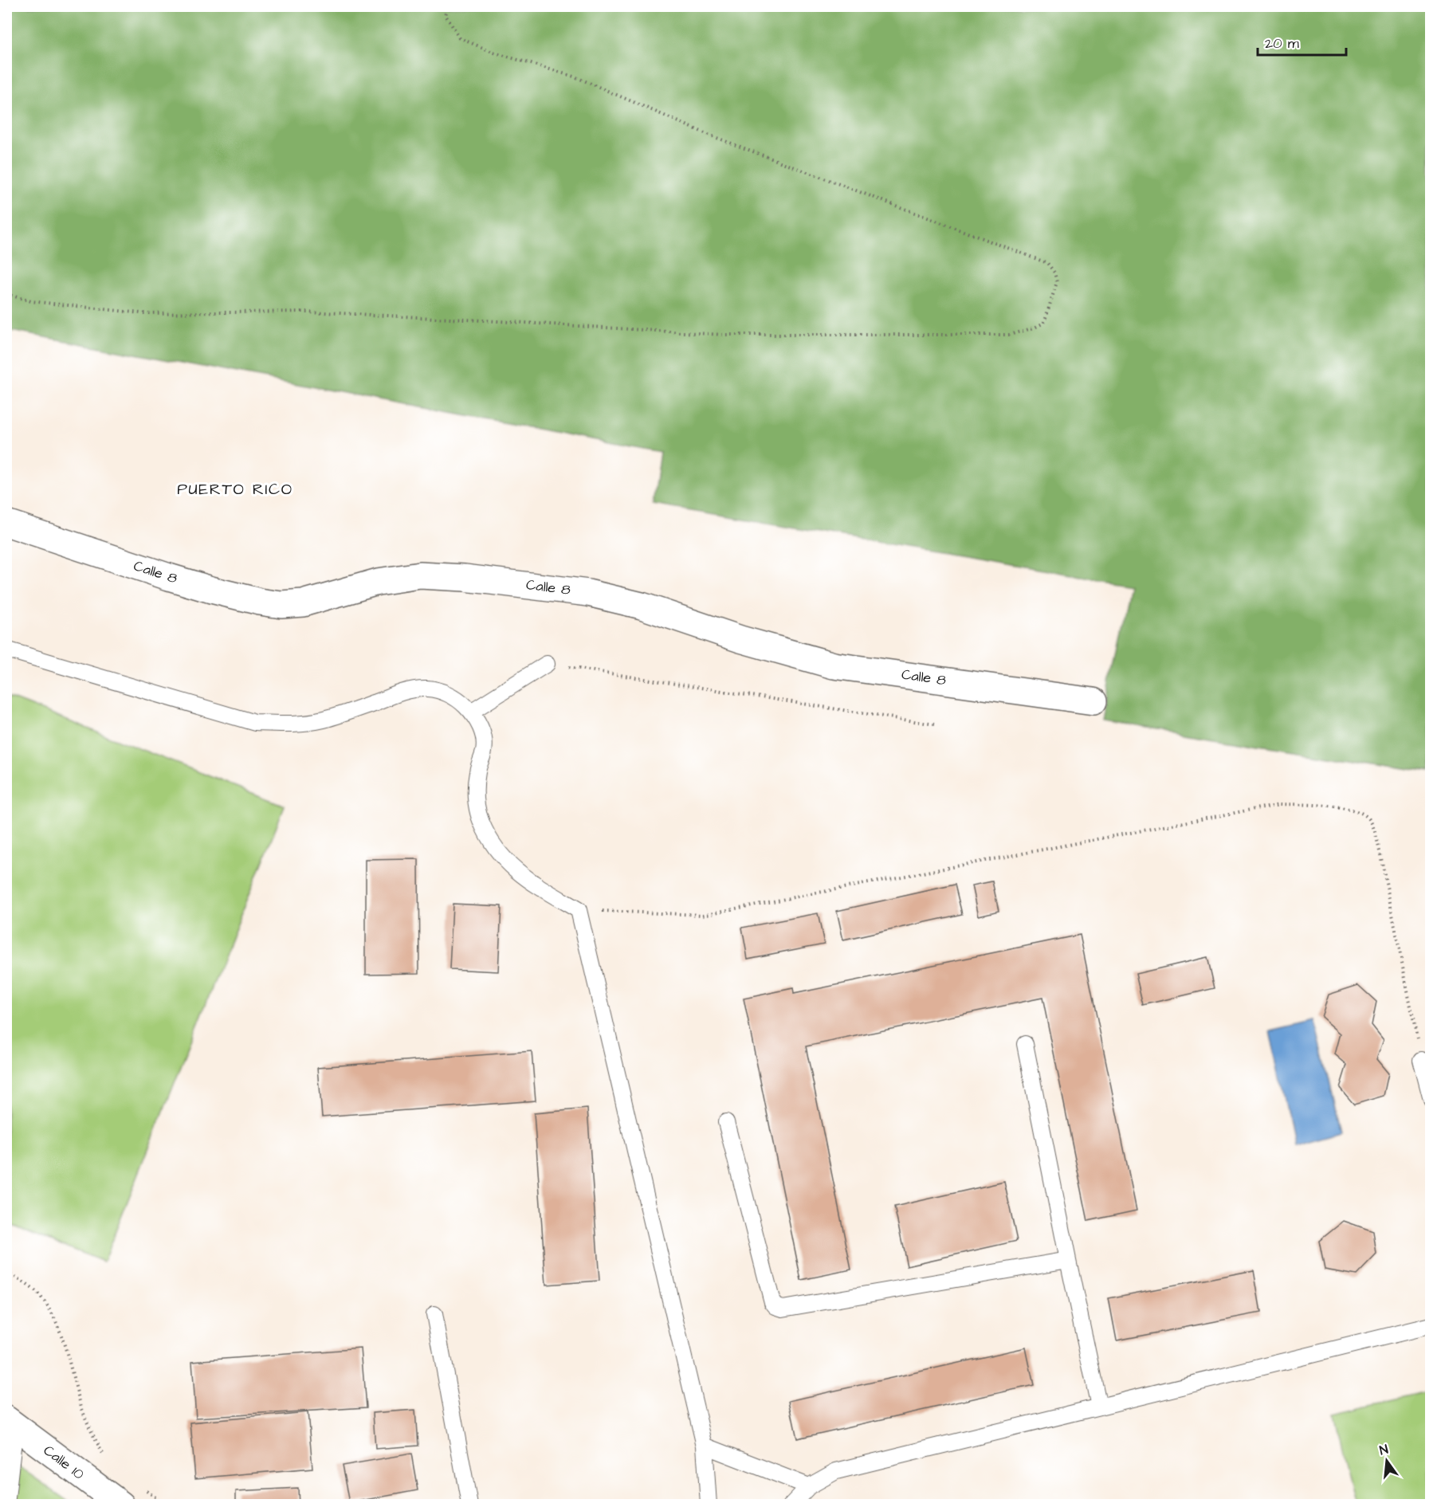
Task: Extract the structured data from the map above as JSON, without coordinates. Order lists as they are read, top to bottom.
{
  "streets": {
    "street": ["Calle 8", "Calle 10"]
  },
  "districts": ["PUERTO RICO"],
  "scale_bar": "20 m",
  "north": "top"
}
